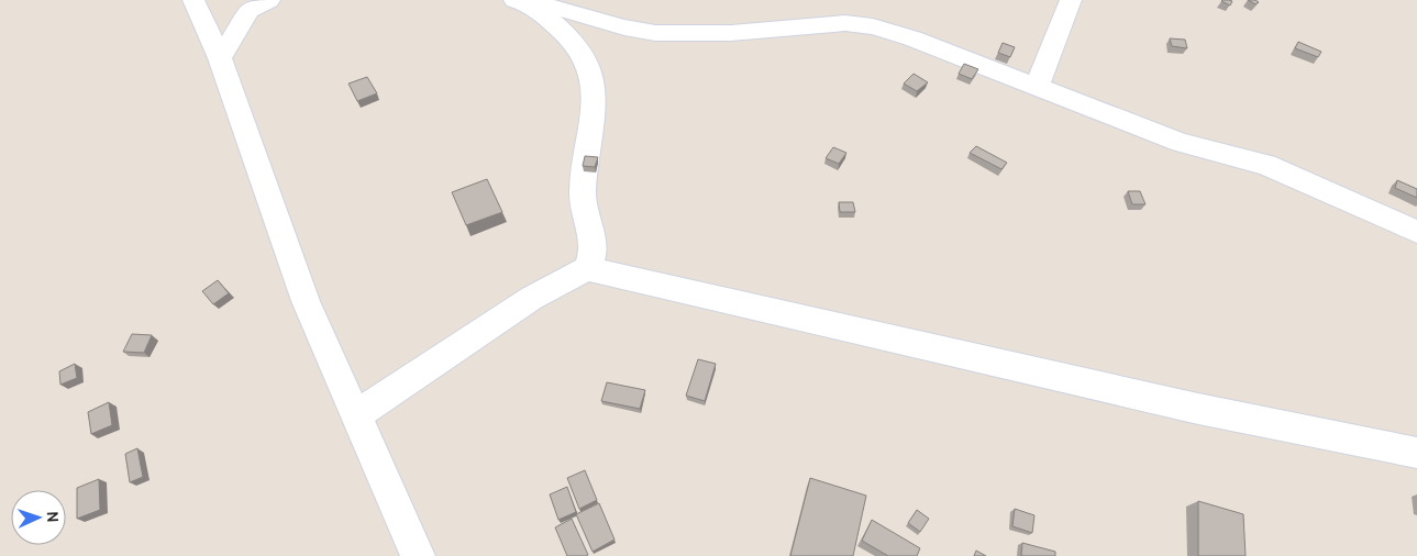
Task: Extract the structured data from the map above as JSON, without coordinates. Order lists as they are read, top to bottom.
{
  "north": "right"
}
